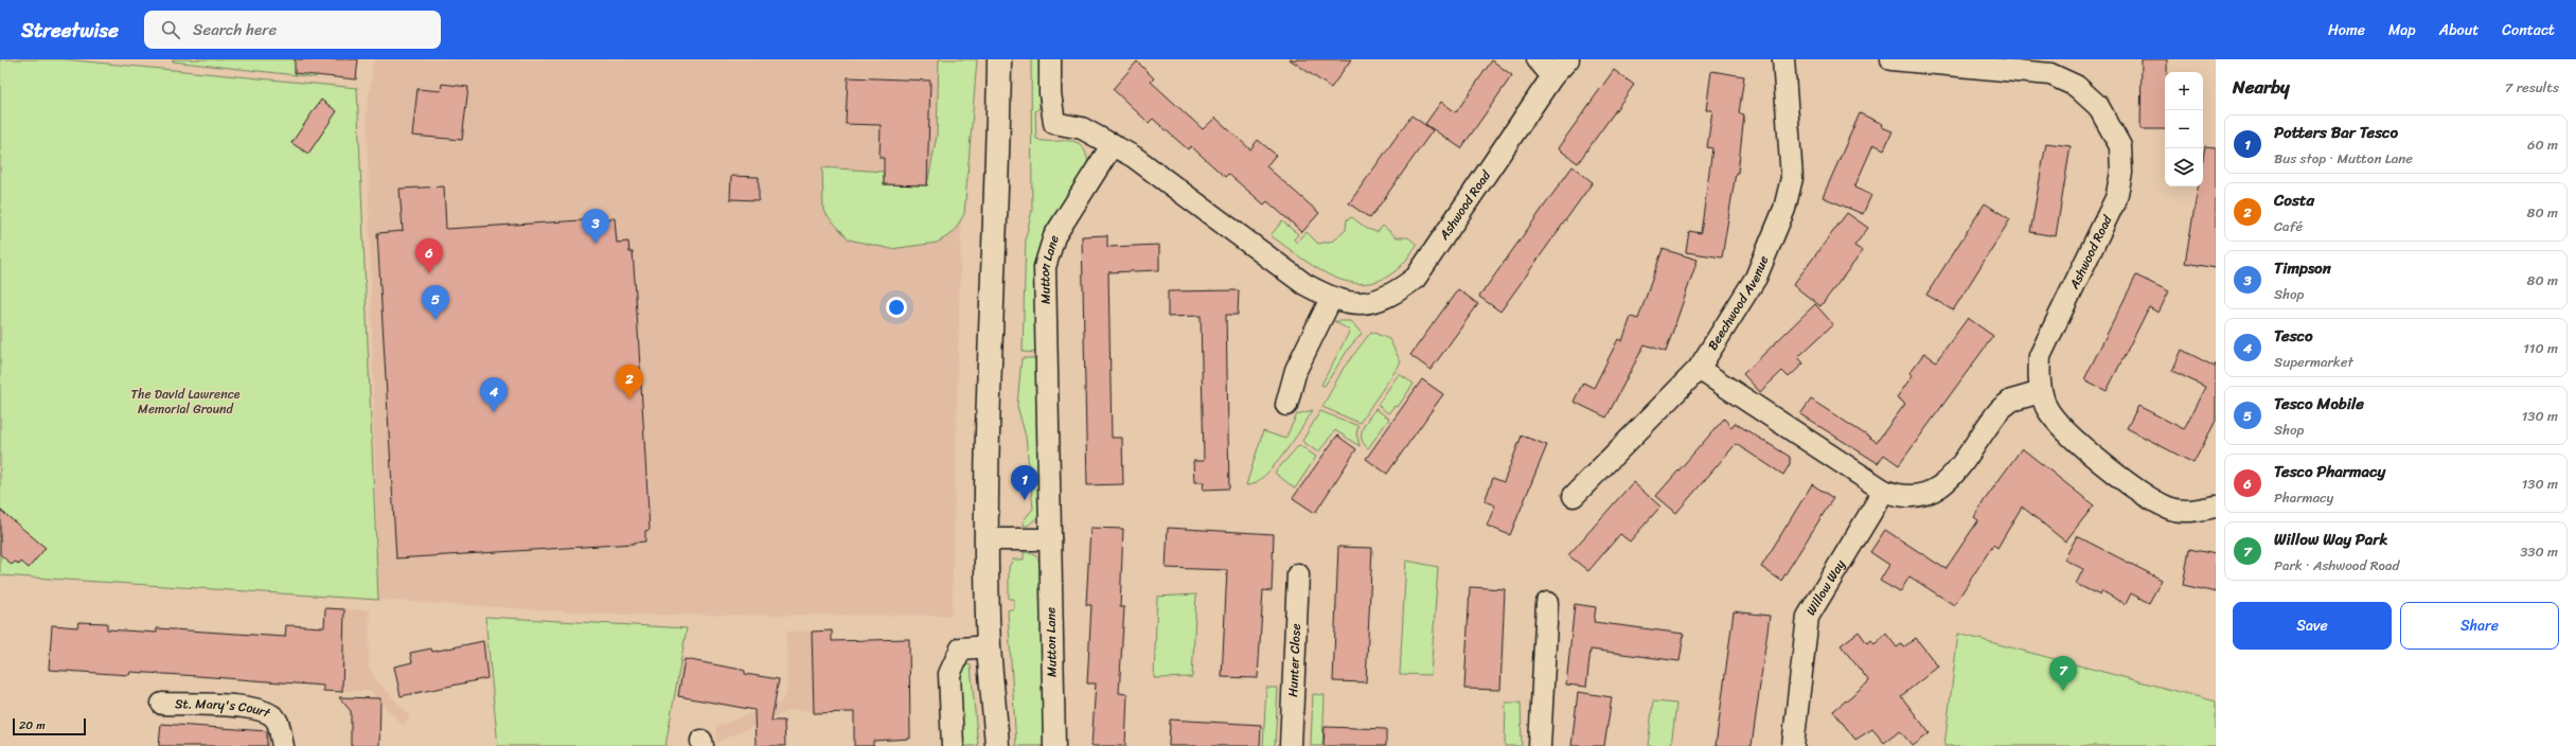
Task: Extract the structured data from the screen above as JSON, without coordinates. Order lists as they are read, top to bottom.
{
  "streets": {
    "street": [
      "Ashwood Road",
      "Mutton Lane",
      "Beechwood Avenue",
      "Willow Way",
      "Hunter Close",
      "St. Mary's Court"
    ]
  },
  "crossings": [
    ["Ashwood Road", "Mutton Lane"]
  ],
  "parks": ["The David Lawrence Memorial Ground"],
  "scale_bar": "20 m",
  "page": {
    "header": "Streetwise",
    "search": "Search here",
    "nav": [
      "Home",
      "Map",
      "About",
      "Contact"
    ],
    "heading": ["Nearby", "7 results"],
    "map_buttons": ["+", "−"],
    "list": [
      {
        "mark": "1",
        "name": "Potters Bar Tesco",
        "note": "Bus stop · Mutton Lane",
        "value": "60 m"
      },
      {
        "mark": "2",
        "name": "Costa",
        "note": "Café",
        "value": "80 m"
      },
      {
        "mark": "3",
        "name": "Timpson",
        "note": "Shop",
        "value": "80 m"
      },
      {
        "mark": "4",
        "name": "Tesco",
        "note": "Supermarket",
        "value": "110 m"
      },
      {
        "mark": "5",
        "name": "Tesco Mobile",
        "note": "Shop",
        "value": "130 m"
      },
      {
        "mark": "6",
        "name": "Tesco Pharmacy",
        "note": "Pharmacy",
        "value": "130 m"
      },
      {
        "mark": "7",
        "name": "Willow Way Park",
        "note": "Park · Ashwood Road",
        "value": "330 m"
      }
    ],
    "pins": [
      "3",
      "6",
      "5",
      "2",
      "4",
      "1",
      "7"
    ],
    "buttons": ["Save", "Share"],
    "scale": "20 m"
  }
}
